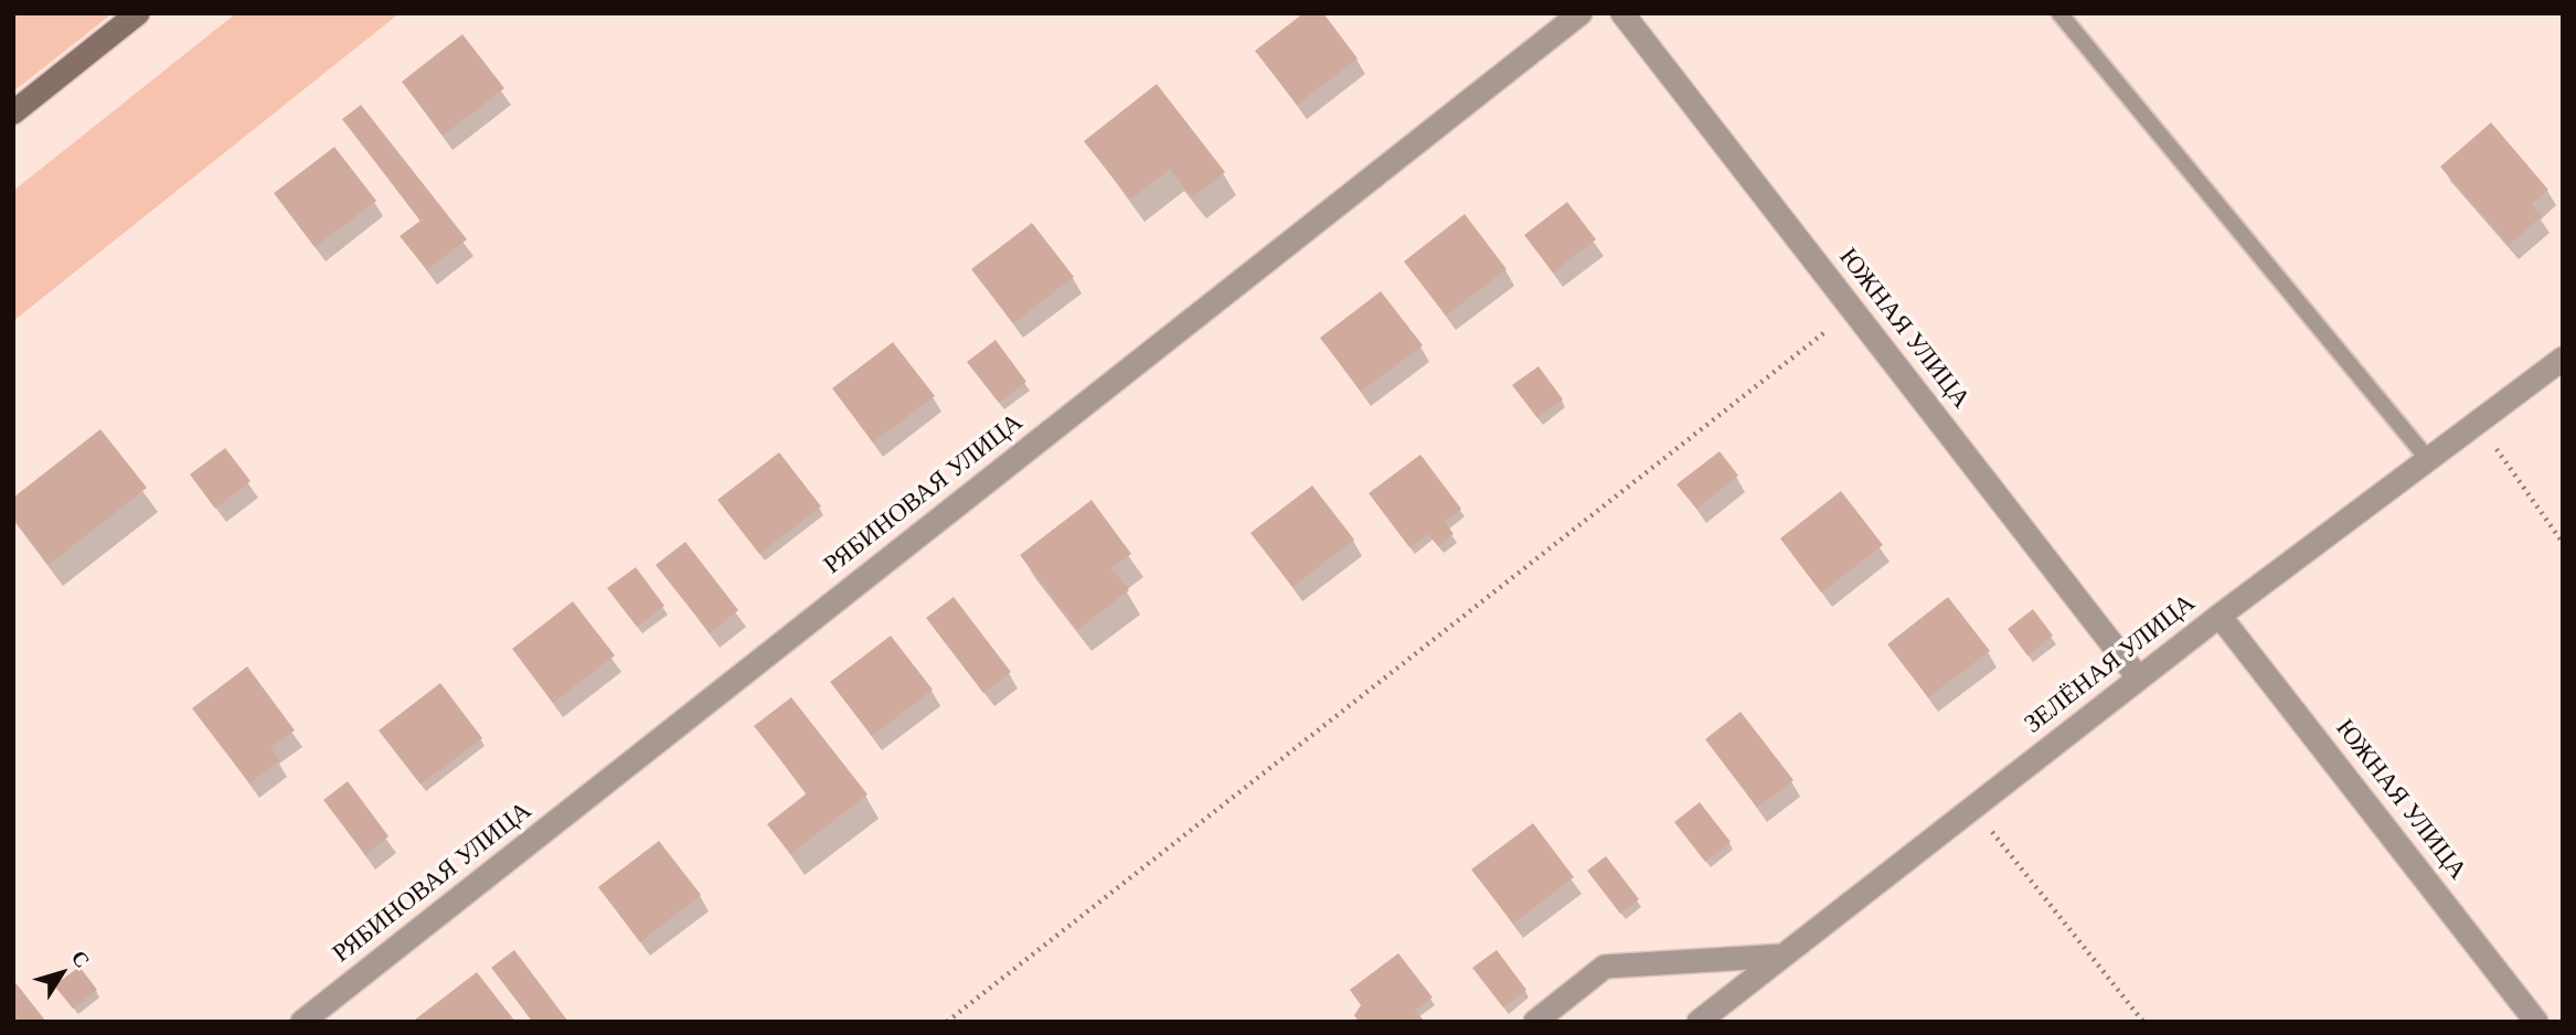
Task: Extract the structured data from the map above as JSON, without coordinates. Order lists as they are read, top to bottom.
{
  "streets": {
    "street": ["ЮЖНАЯ УЛИЦА", "РЯБИНОВАЯ УЛИЦА", "ЗЕЛЁНАЯ УЛИЦА"]
  },
  "crossings": [
    ["ЮЖНАЯ УЛИЦА", "ЗЕЛЁНАЯ УЛИЦА"]
  ],
  "north": "top right"
}
